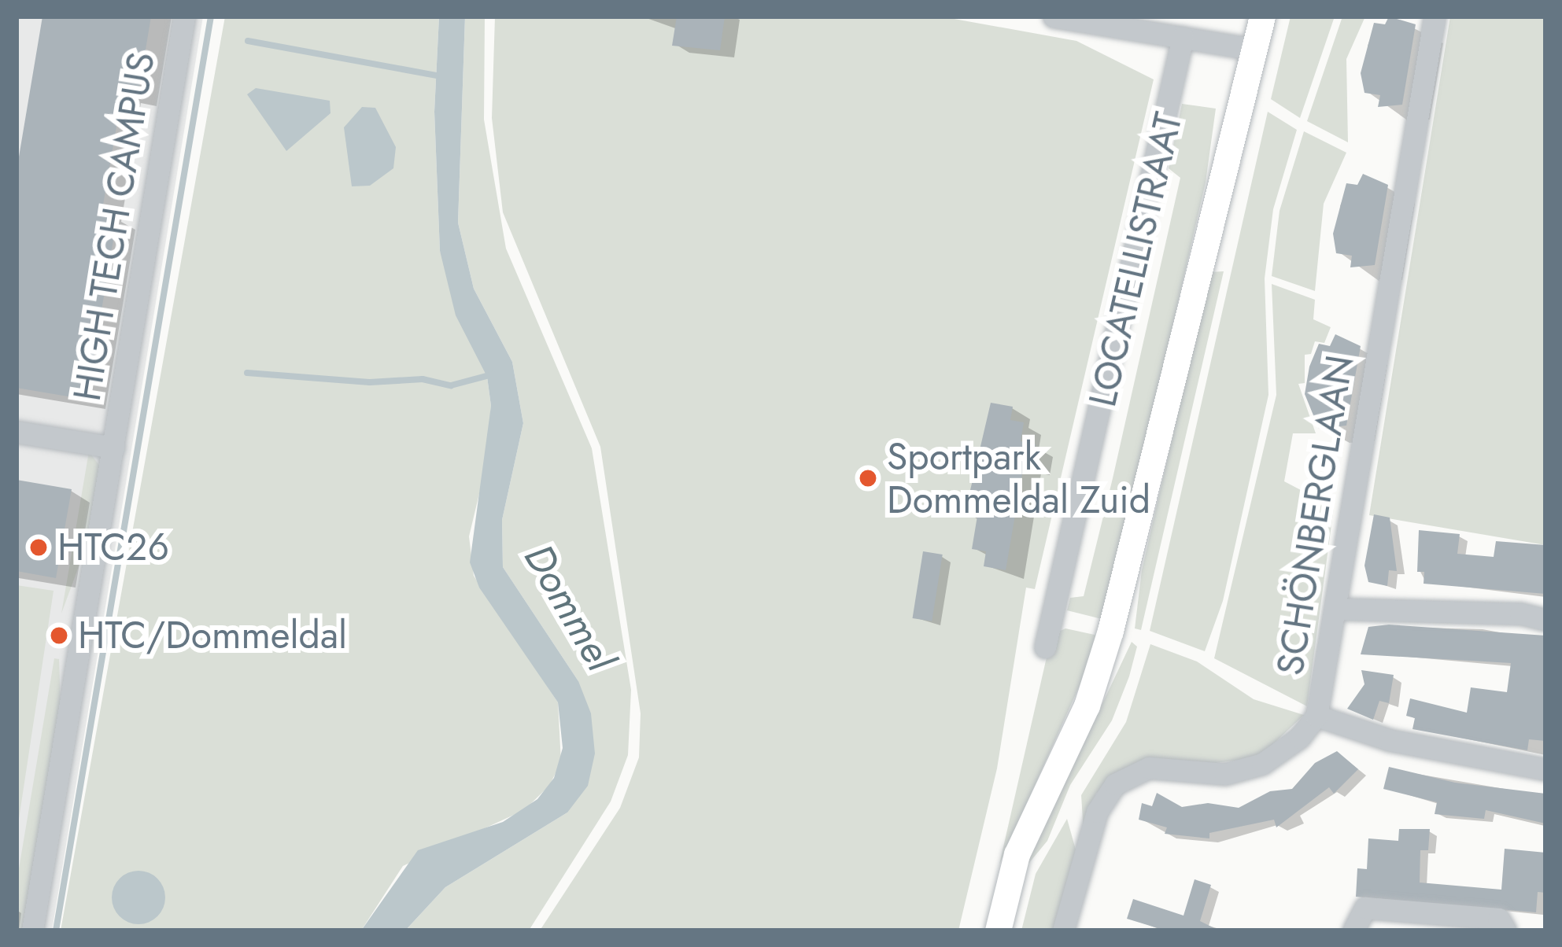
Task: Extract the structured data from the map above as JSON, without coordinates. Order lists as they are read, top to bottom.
{
  "streets": {
    "main road": ["LOCATELLISTRAAT"],
    "street": ["HIGH TECH CAMPUS", "SCHÖNBERGLAAN"]
  },
  "water": ["Dommel"],
  "places": ["Sportpark Dommeldal Zuid", "HTC26", "HTC/Dommeldal"]
}
